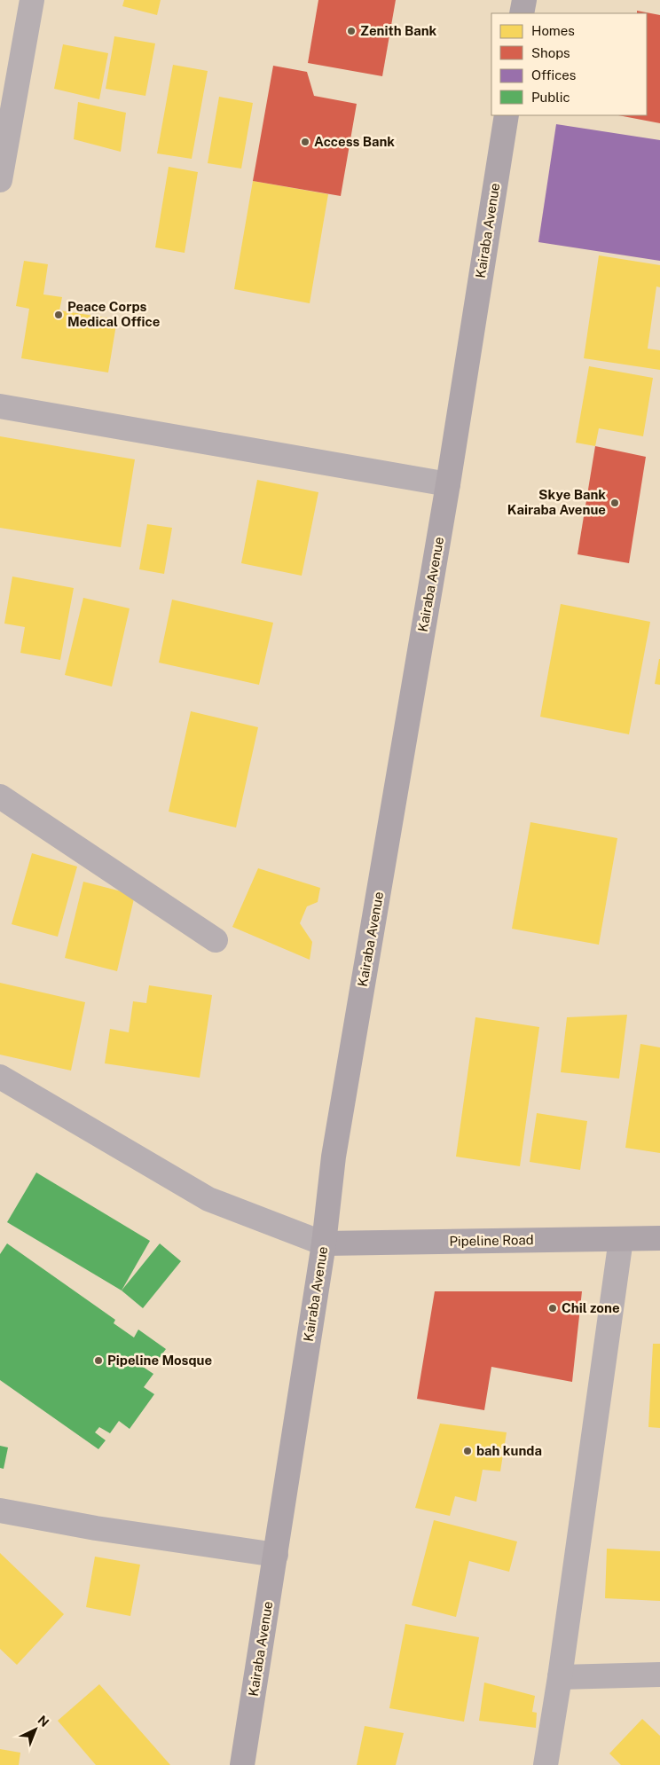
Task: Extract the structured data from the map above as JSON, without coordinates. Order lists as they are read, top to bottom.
{
  "streets": {
    "street": ["Kairaba Avenue", "Pipeline Road"]
  },
  "crossings": [
    ["Kairaba Avenue", "Pipeline Road"]
  ],
  "places": [
    "Zenith Bank",
    "Access Bank",
    "Peace Corps Medical Office",
    "Skye Bank Kairaba Avenue",
    "Chil zone",
    "Pipeline Mosque",
    "bah kunda"
  ],
  "legend": [
    "Homes",
    "Shops",
    "Offices",
    "Public"
  ],
  "north": "top right"
}
